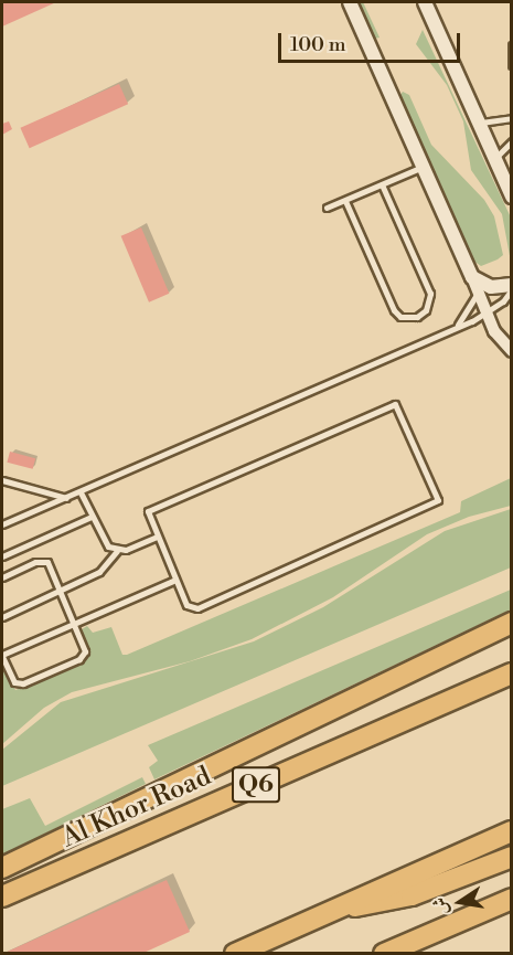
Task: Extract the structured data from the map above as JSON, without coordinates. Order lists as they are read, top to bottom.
{
  "streets": {
    "highway": ["Q6", "Al Khor Road"]
  },
  "scale_bar": "100 m",
  "north": "left"
}
